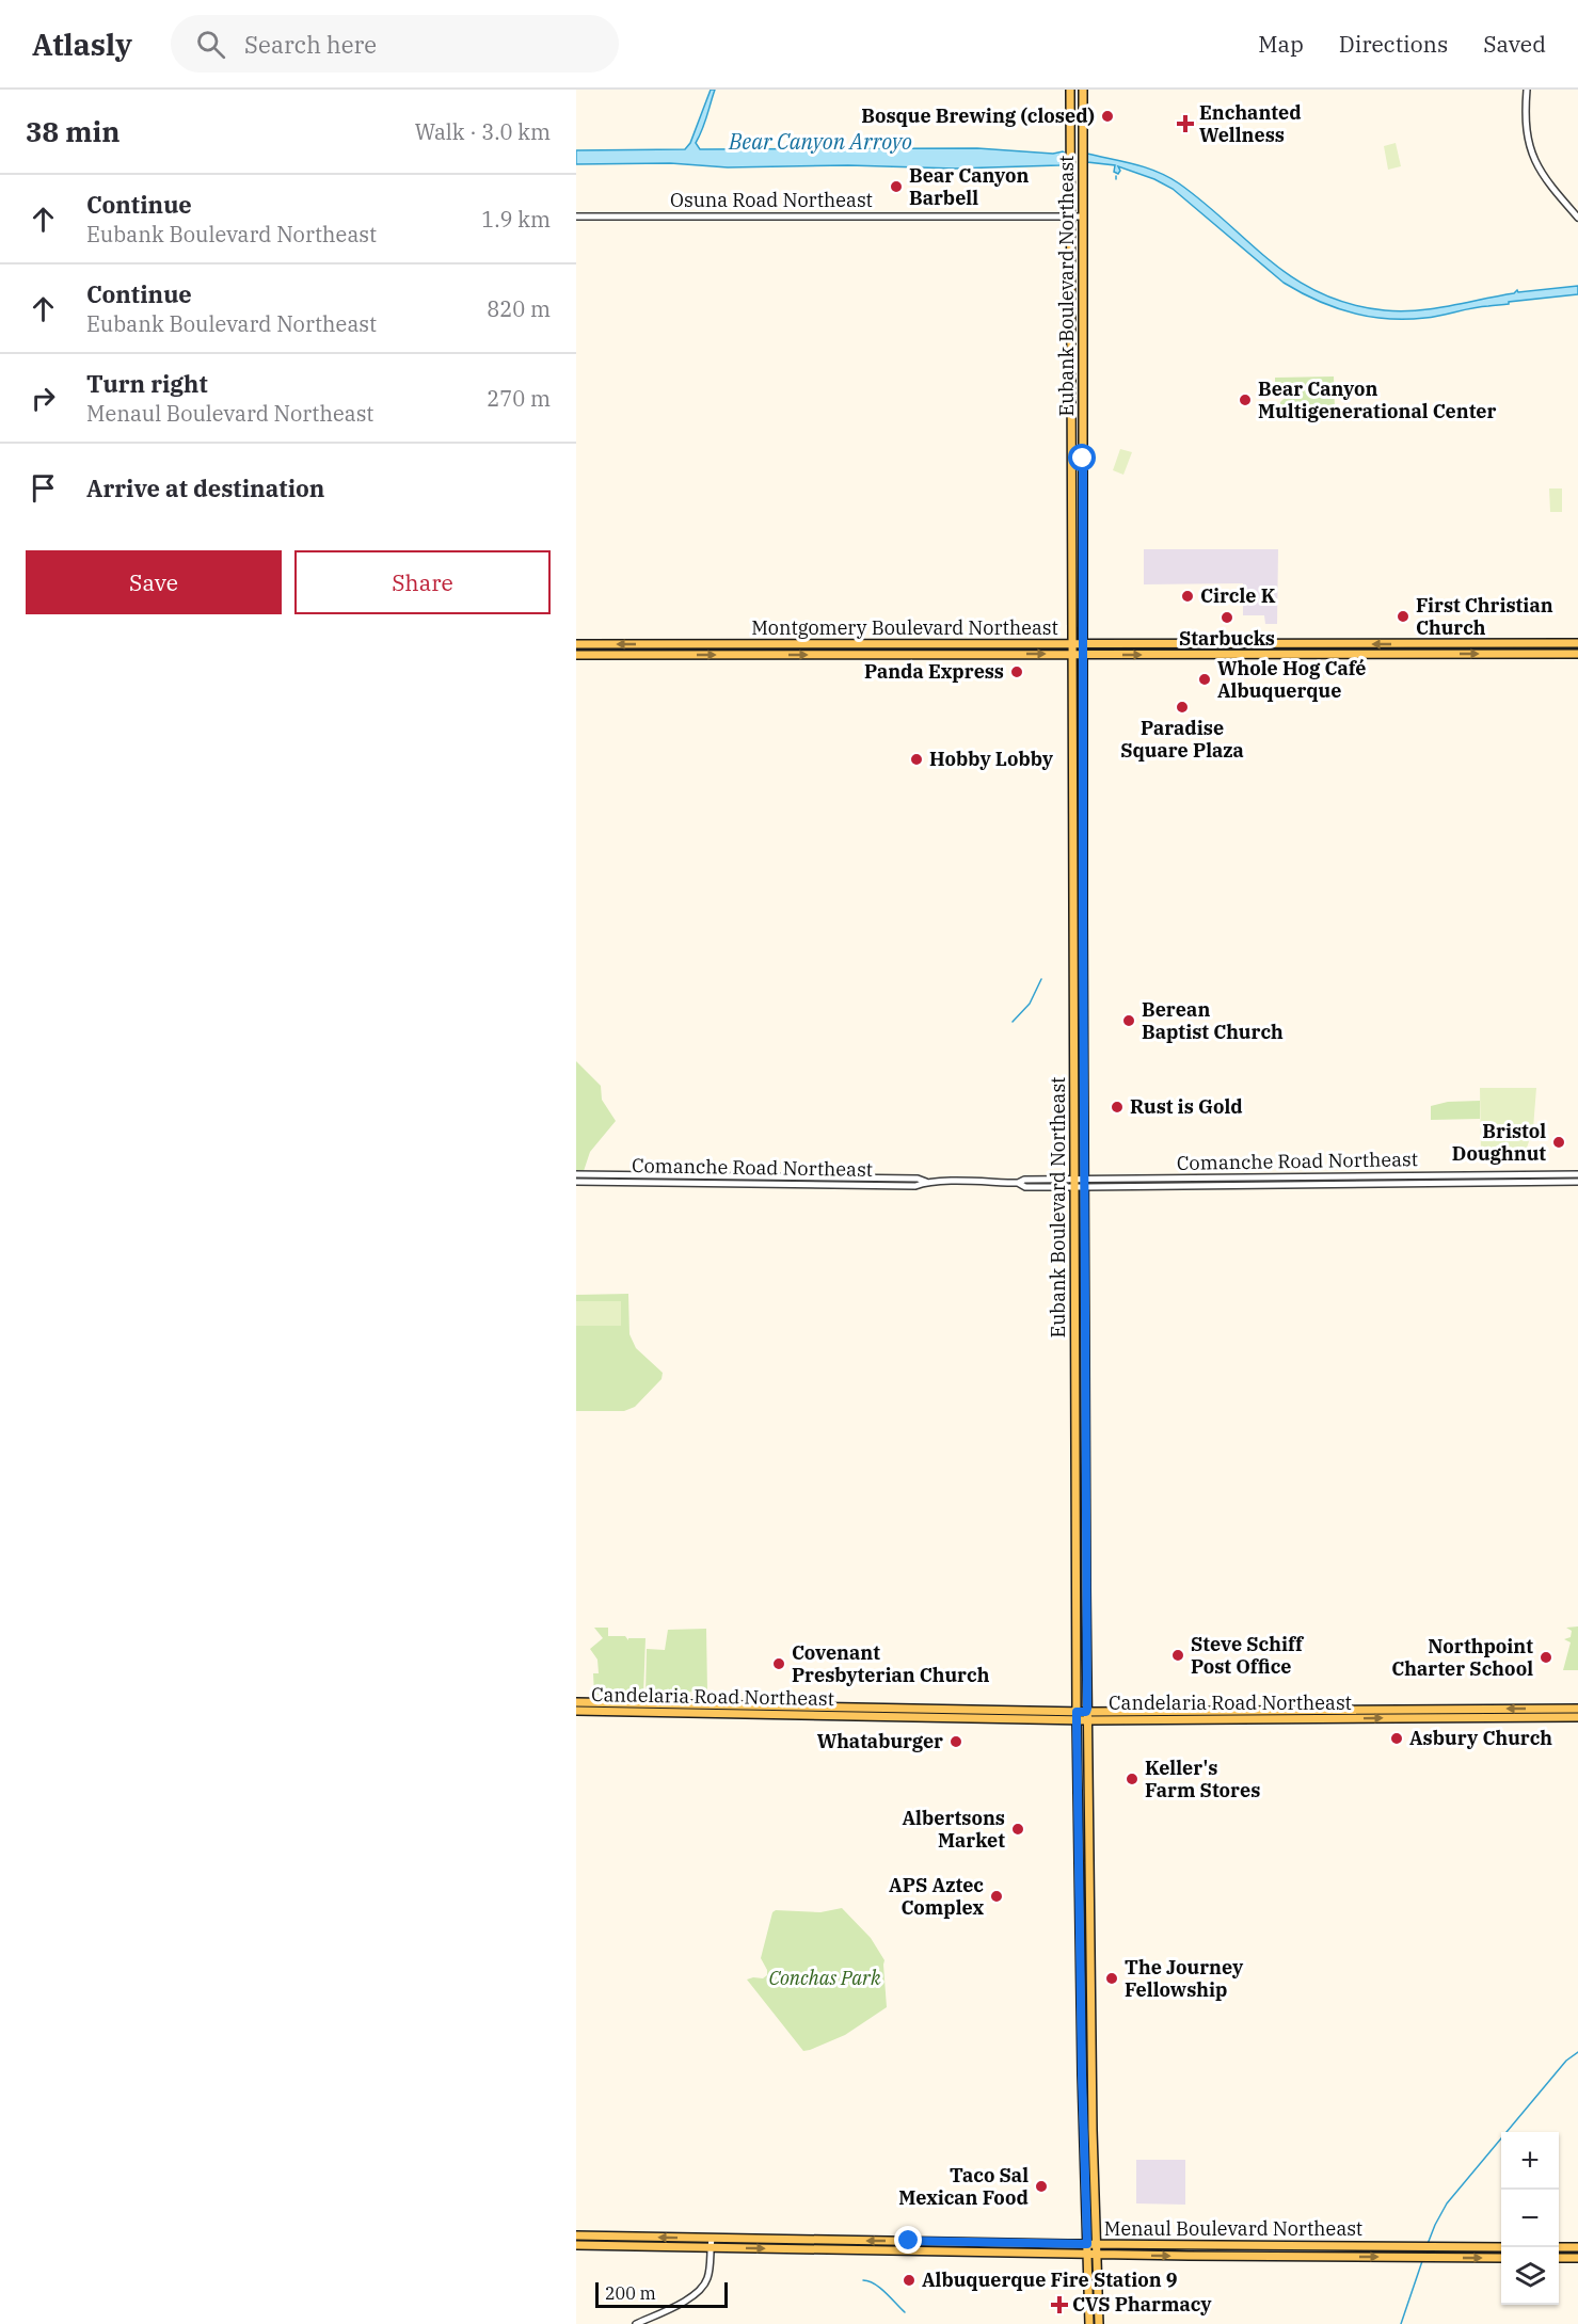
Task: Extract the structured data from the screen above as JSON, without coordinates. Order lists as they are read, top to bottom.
{
  "streets": {
    "main road": [
      "Eubank Boulevard Northeast",
      "Montgomery Boulevard Northeast",
      "Candelaria Road Northeast",
      "Menaul Boulevard Northeast"
    ],
    "street": ["Osuna Road Northeast", "Comanche Road Northeast"]
  },
  "crossings": [
    ["Osuna Road Northeast", "Eubank Boulevard Northeast"],
    ["Eubank Boulevard Northeast", "Montgomery Boulevard Northeast"],
    ["Eubank Boulevard Northeast", "Comanche Road Northeast"],
    ["Eubank Boulevard Northeast", "Candelaria Road Northeast"],
    ["Eubank Boulevard Northeast", "Menaul Boulevard Northeast"]
  ],
  "water": ["Bear Canyon Arroyo"],
  "parks": ["Conchas Park"],
  "places": {
    "other": [
      "Bosque Brewing (closed)",
      "Bear Canyon Barbell",
      "Bear Canyon Multigenerational Center",
      "Circle K",
      "First Christian Church",
      "Starbucks",
      "Panda Express",
      "Whole Hog Café Albuquerque",
      "Paradise Square Plaza",
      "Hobby Lobby",
      "Berean Baptist Church",
      "Rust is Gold",
      "Bristol Doughnut",
      "Steve Schiff Post Office",
      "Northpoint Charter School",
      "Covenant Presbyterian Church",
      "Asbury Church",
      "Whataburger",
      "Keller's Farm Stores",
      "Albertsons Market",
      "APS Aztec Complex",
      "The Journey Fellowship",
      "Taco Sal Mexican Food",
      "Albuquerque Fire Station 9"
    ],
    "health": ["Enchanted Wellness", "CVS Pharmacy"]
  },
  "scale_bar": "200 m",
  "page": {
    "header": "Atlasly",
    "search": "Search here",
    "nav": ["Map", "Directions", "Saved"],
    "heading": ["38 min", "Walk · 3.0 km"],
    "list": [
      ["Continue", "Eubank Boulevard Northeast", "1.9 km"],
      ["Continue", "Eubank Boulevard Northeast", "820 m"],
      ["Turn right", "Menaul Boulevard Northeast", "270 m"],
      "Arrive at destination"
    ],
    "buttons": ["Save", "Share"],
    "map_buttons": ["+", "−"],
    "scale": "200 m"
  }
}
